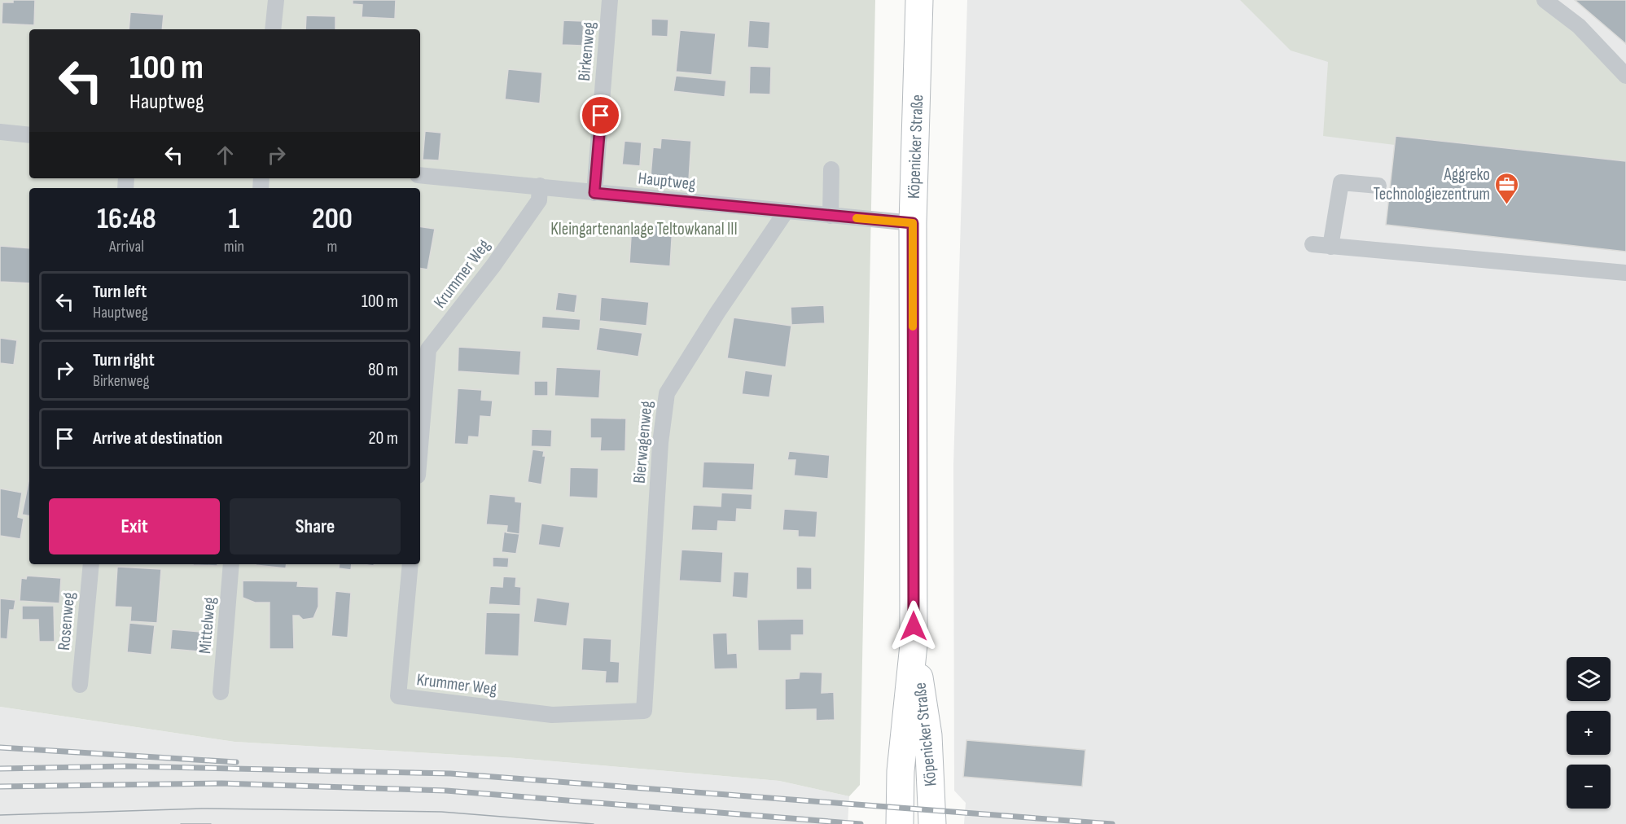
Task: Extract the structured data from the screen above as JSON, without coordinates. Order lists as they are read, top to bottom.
{
  "streets": {
    "main road": ["Köpenicker Straße"],
    "lane": [
      "Birkenweg",
      "Hauptweg",
      "Krummer Weg",
      "Bierwagenweg",
      "Rosenweg",
      "Mittelweg"
    ]
  },
  "crossings": [
    ["Birkenweg", "Hauptweg"],
    ["Köpenicker Straße", "Hauptweg"],
    ["Hauptweg", "Krummer Weg"],
    ["Hauptweg", "Bierwagenweg"],
    ["Krummer Weg", "Bierwagenweg"]
  ],
  "parks": ["Kleingartenanlage Teltowkanal III"],
  "places": {
    "office": ["Aggreko Technologiezentrum"]
  },
  "page": {
    "turn": ["100 m", "Hauptweg"],
    "eta": [
      "16:48",
      "Arrival",
      "1",
      "min",
      "200",
      "m"
    ],
    "list": [
      {
        "name": "Turn left",
        "note": "Hauptweg",
        "value": "100 m"
      },
      {
        "name": "Turn right",
        "note": "Birkenweg",
        "value": "80 m"
      },
      {
        "name": "Arrive at destination",
        "value": "20 m"
      }
    ],
    "buttons": ["Exit", "Share"],
    "map_buttons": ["+", "−"]
  }
}
